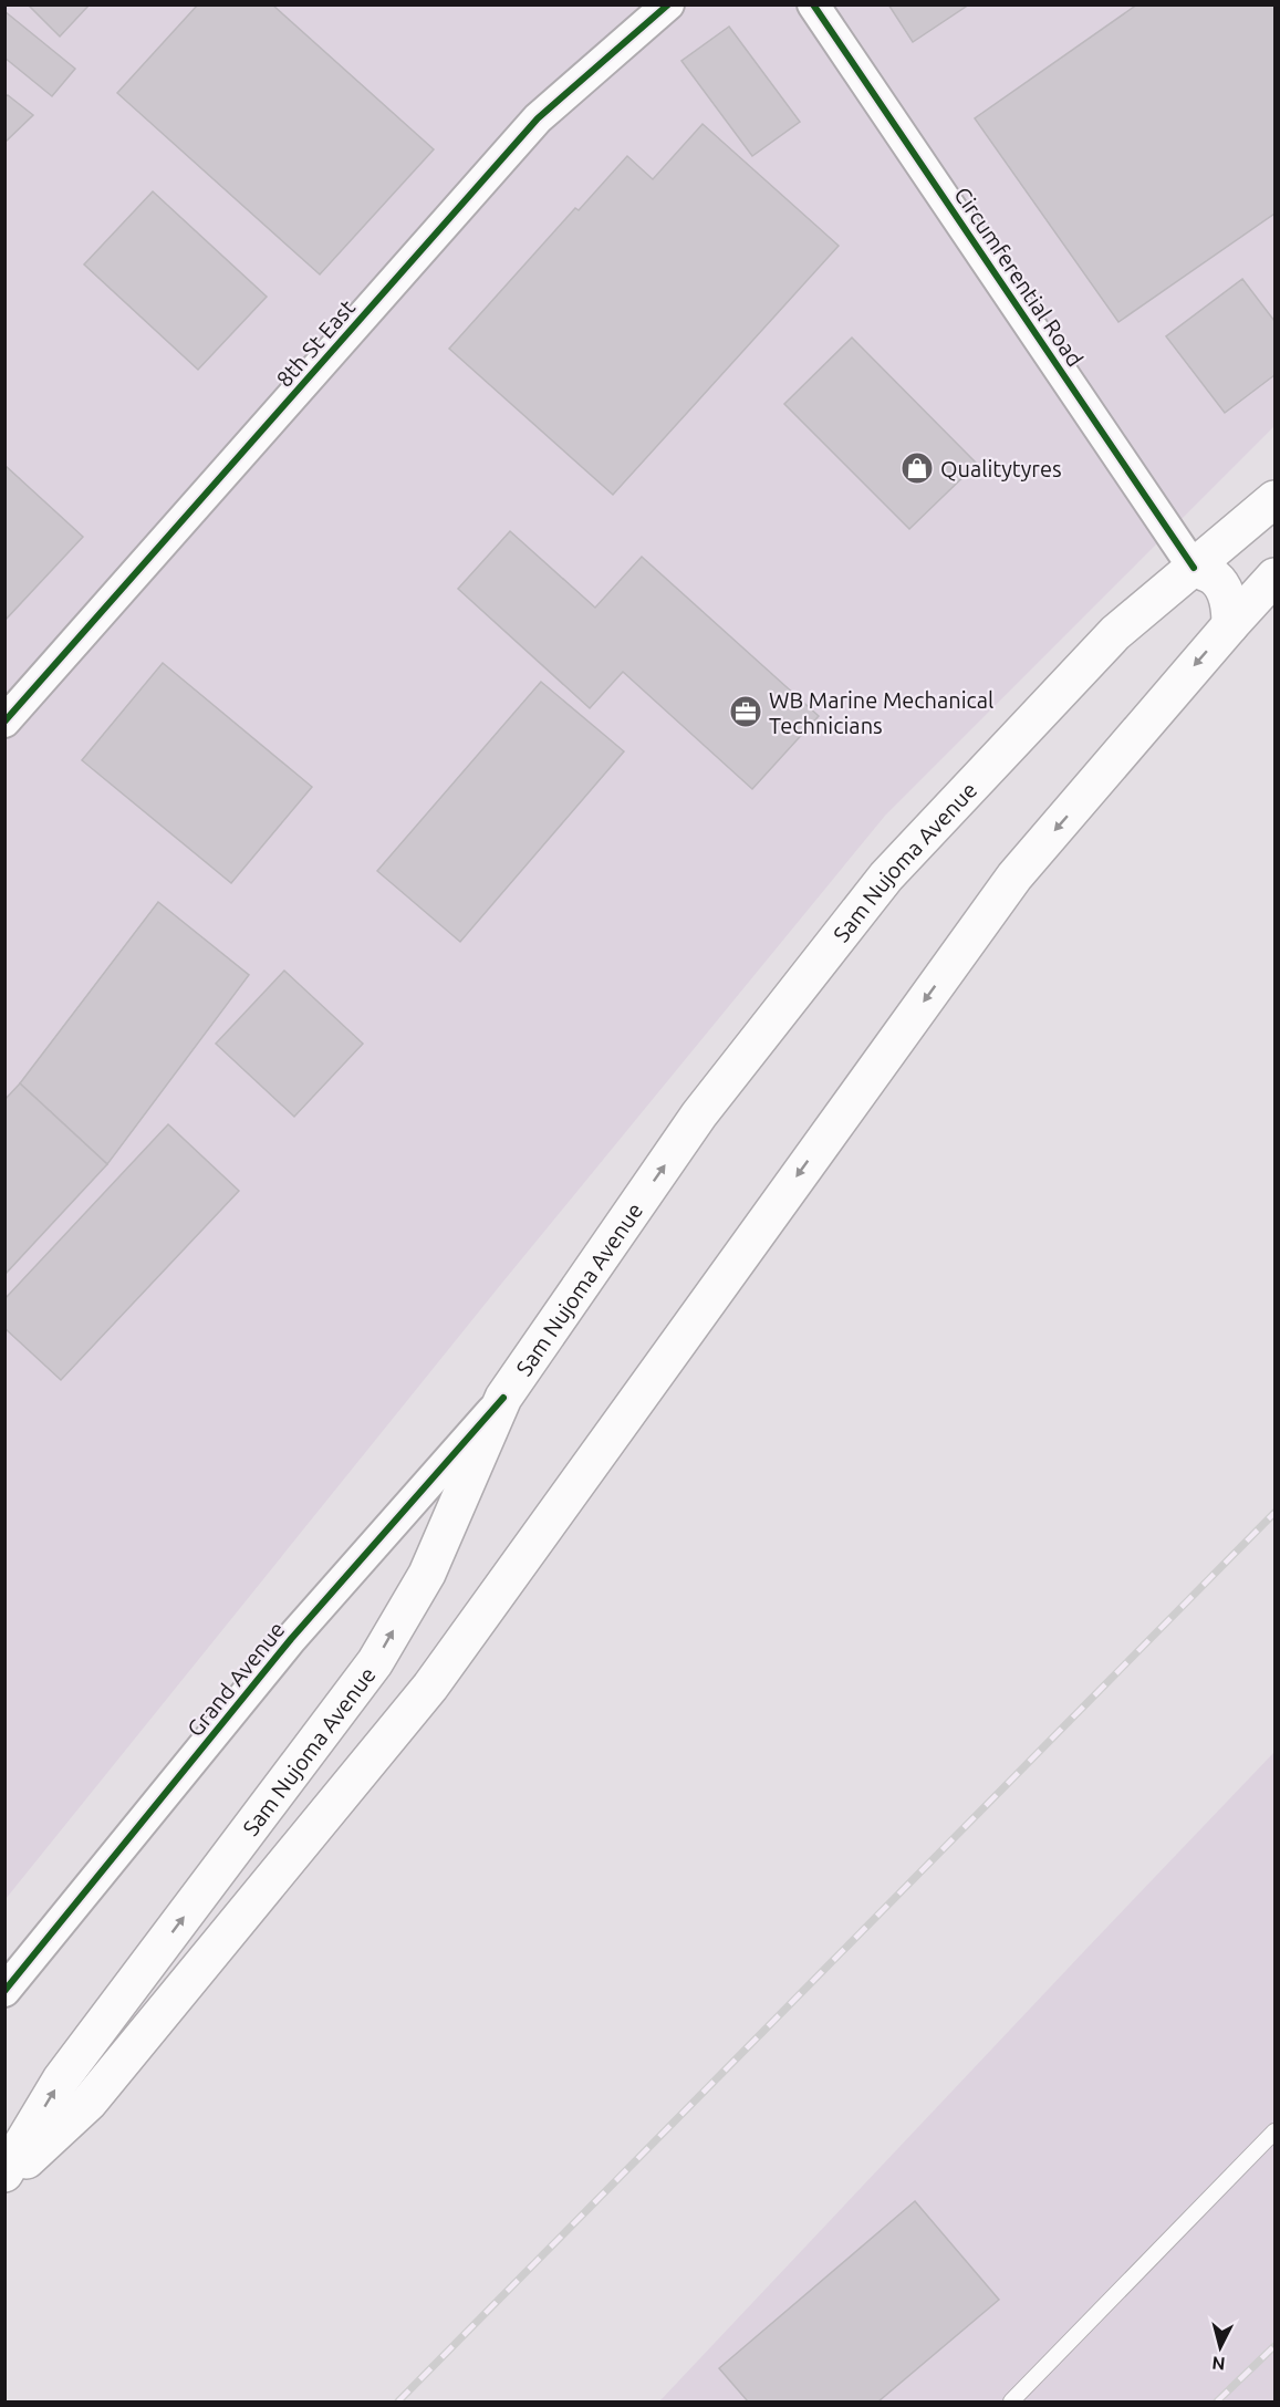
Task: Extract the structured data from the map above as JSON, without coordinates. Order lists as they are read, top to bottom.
{
  "streets": {
    "main road": ["Sam Nujoma Avenue"],
    "street": ["Circumferential Road", "8th St East", "Grand Avenue"]
  },
  "crossings": [
    ["Circumferential Road", "Sam Nujoma Avenue"],
    ["Sam Nujoma Avenue", "Grand Avenue"]
  ],
  "places": {
    "shop": ["Qualitytyres"],
    "office": ["WB Marine Mechanical Technicians"]
  },
  "north": "bottom"
}
